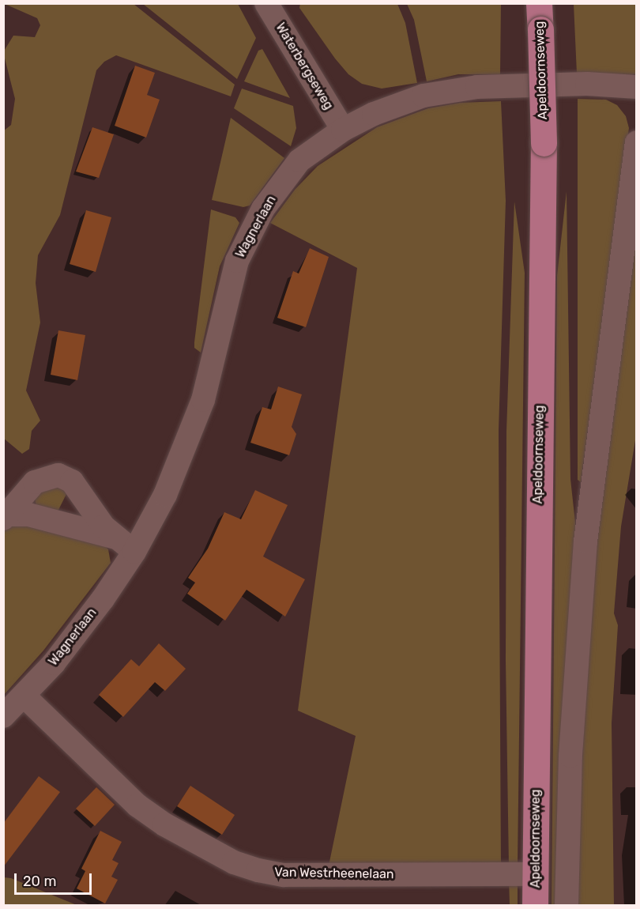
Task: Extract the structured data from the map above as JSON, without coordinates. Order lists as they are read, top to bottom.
{
  "streets": {
    "main road": ["Apeldoornseweg"],
    "street": ["Waterbergseweg", "Wagnerlaan", "Van Westrheenelaan"]
  },
  "crossings": [
    ["Waterbergseweg", "Wagnerlaan"],
    ["Apeldoornseweg", "Van Westrheenelaan"],
    ["Wagnerlaan", "Van Westrheenelaan"]
  ],
  "scale_bar": "20 m"
}
